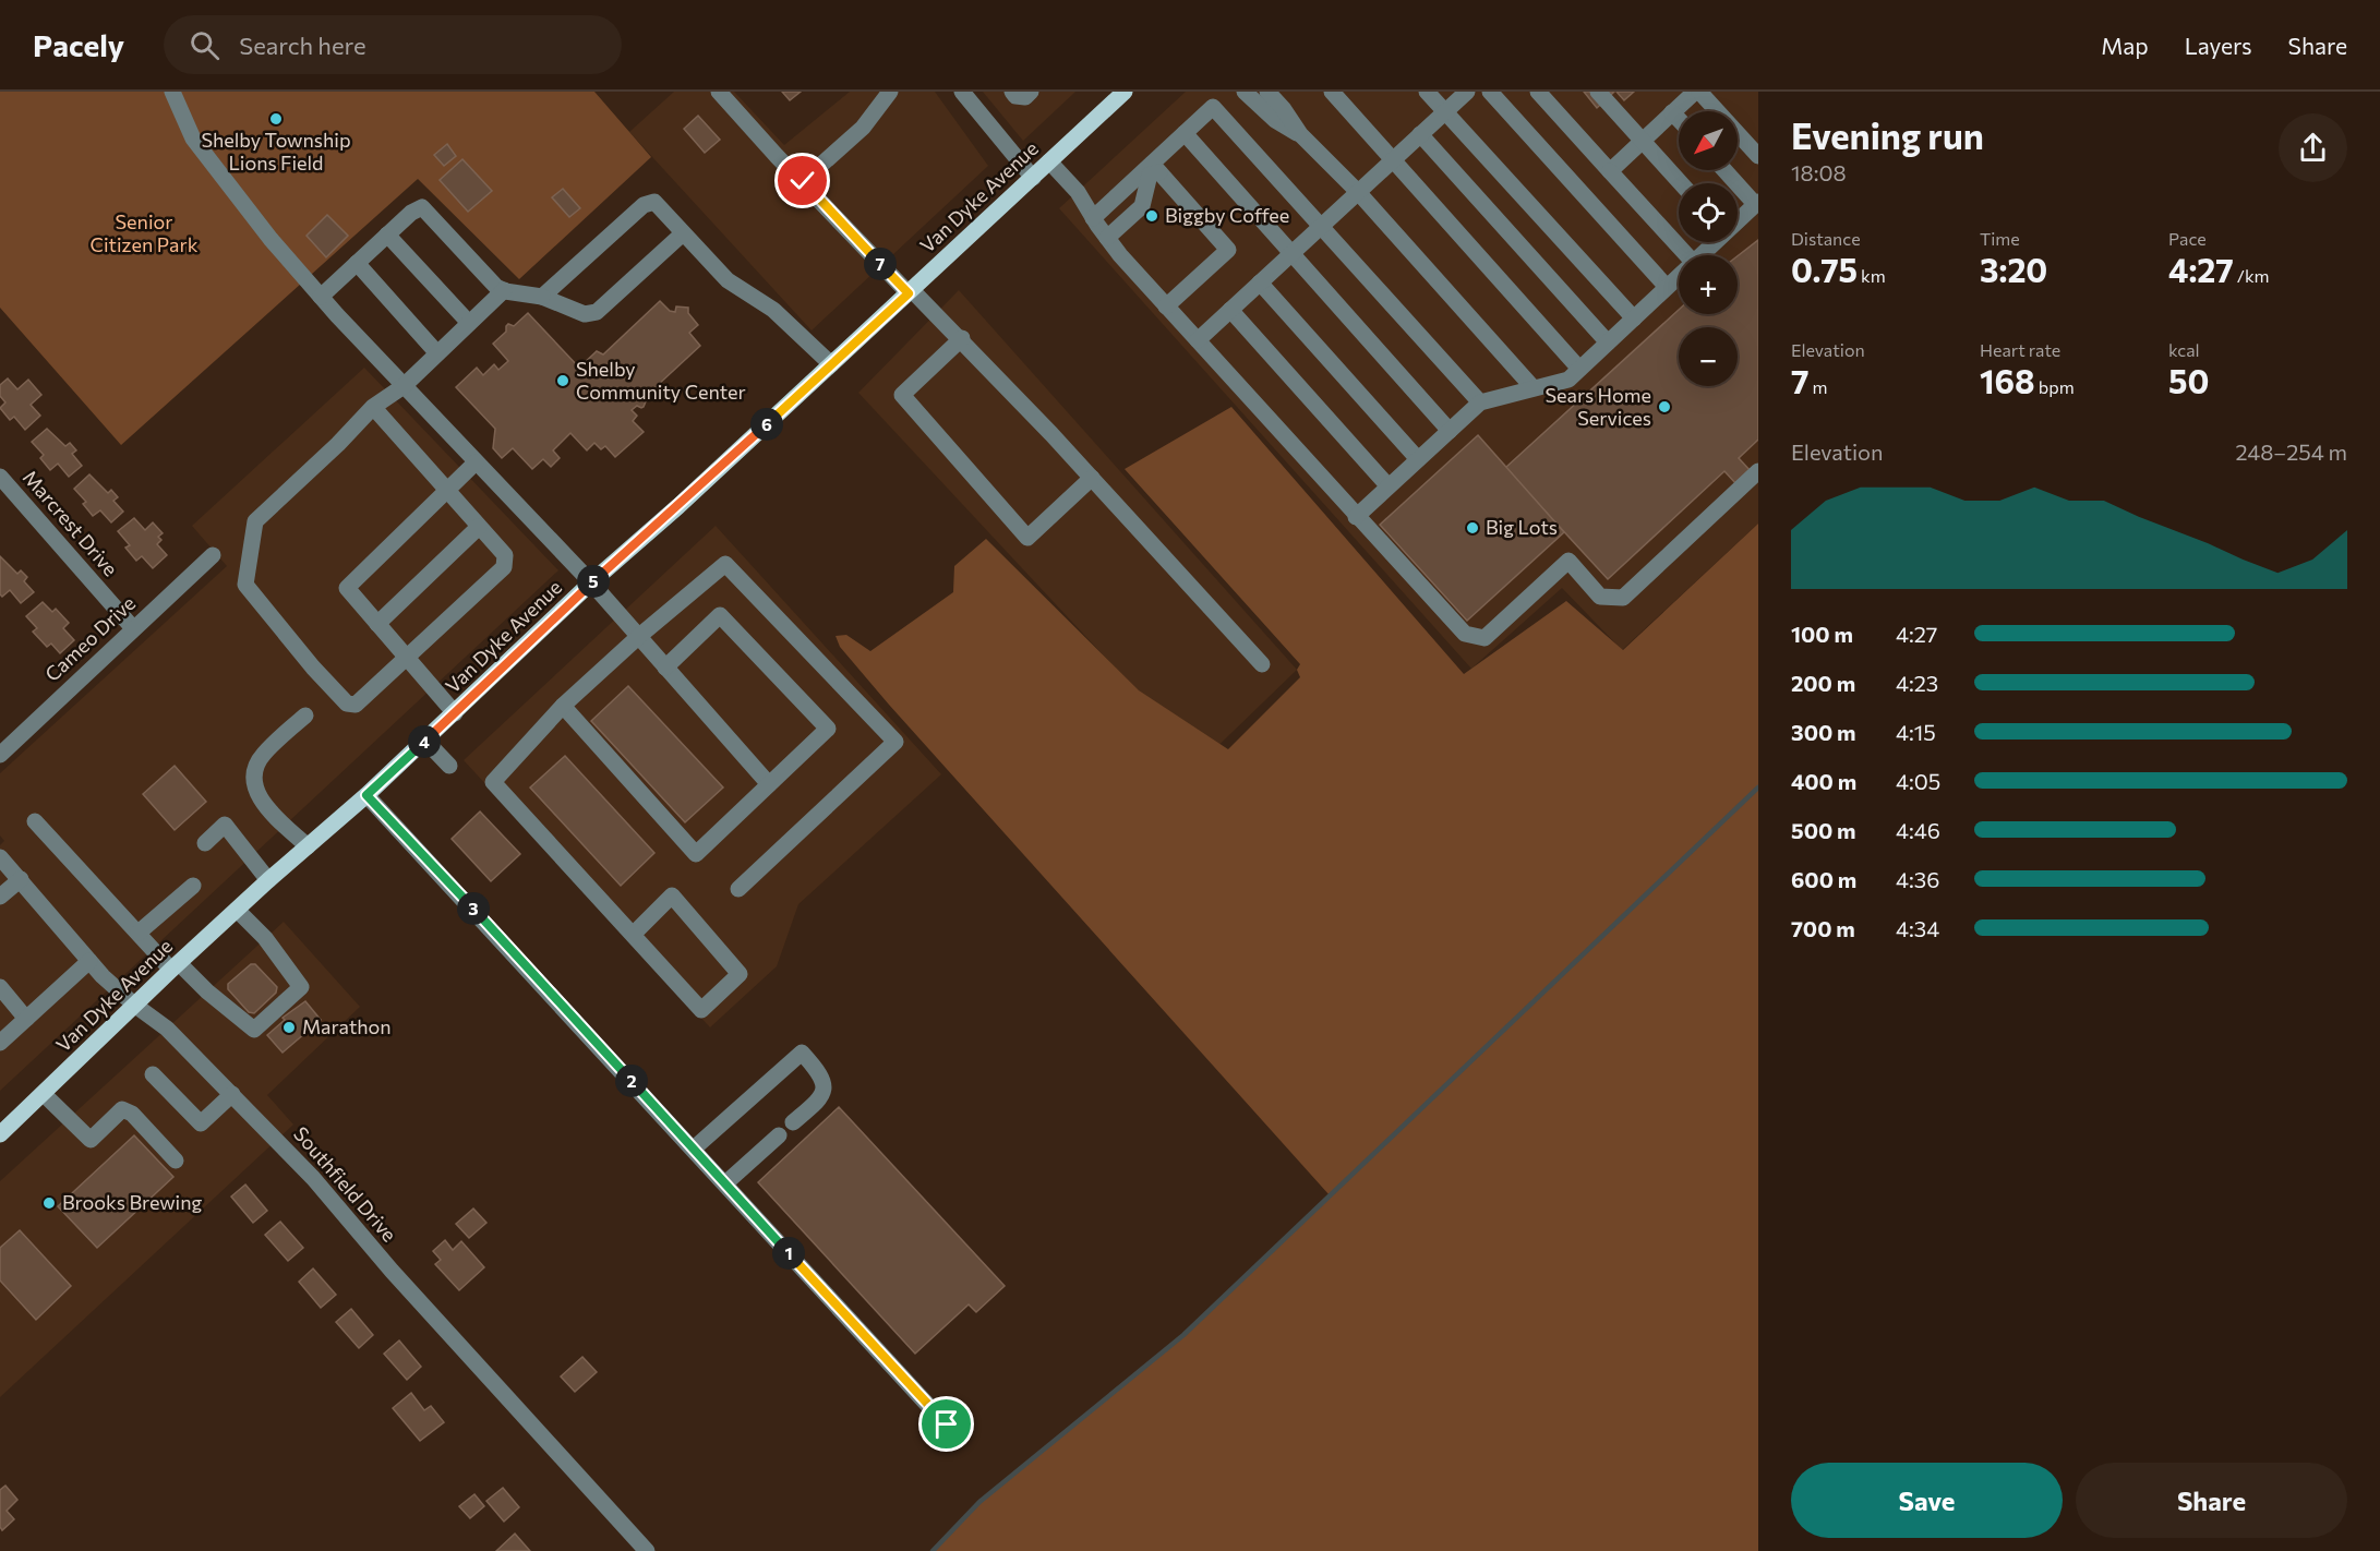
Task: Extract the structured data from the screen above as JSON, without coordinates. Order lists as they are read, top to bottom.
{
  "streets": {
    "main road": ["Van Dyke Avenue"],
    "street": ["Marcrest Drive", "Cameo Drive", "Southfield Drive"]
  },
  "crossings": [
    ["Van Dyke Avenue", "Southfield Drive"],
    ["Marcrest Drive", "Cameo Drive"]
  ],
  "parks": ["Senior Citizen Park"],
  "places": [
    "Shelby Township Lions Field",
    "Biggby Coffee",
    "Shelby Community Center",
    "Sears Home Services",
    "Big Lots",
    "Marathon",
    "Brooks Brewing"
  ],
  "north": "bottom left",
  "page": {
    "header": "Pacely",
    "search": "Search here",
    "nav": ["Map", "Layers", "Share"],
    "heading": ["Evening run", "18:08"],
    "map_buttons": ["+", "−"],
    "stats": [
      ["Distance", "0.75 km"],
      ["Time", "3:20"],
      ["Pace", "4:27 /km"],
      ["Elevation", "7 m"],
      ["Heart rate", "168 bpm"],
      ["kcal", "50"]
    ],
    "pins": [
      "7",
      "6",
      "5",
      "4",
      "3",
      "2",
      "1"
    ],
    "chart": ["Elevation", "248–254 m"],
    "list": [
      {
        "name": "100 m",
        "note": "4:27"
      },
      {
        "name": "200 m",
        "note": "4:23"
      },
      {
        "name": "300 m",
        "note": "4:15"
      },
      {
        "name": "400 m",
        "note": "4:05"
      },
      {
        "name": "500 m",
        "note": "4:46"
      },
      {
        "name": "600 m",
        "note": "4:36"
      },
      {
        "name": "700 m",
        "note": "4:34"
      }
    ],
    "buttons": ["Save", "Share"]
  }
}
